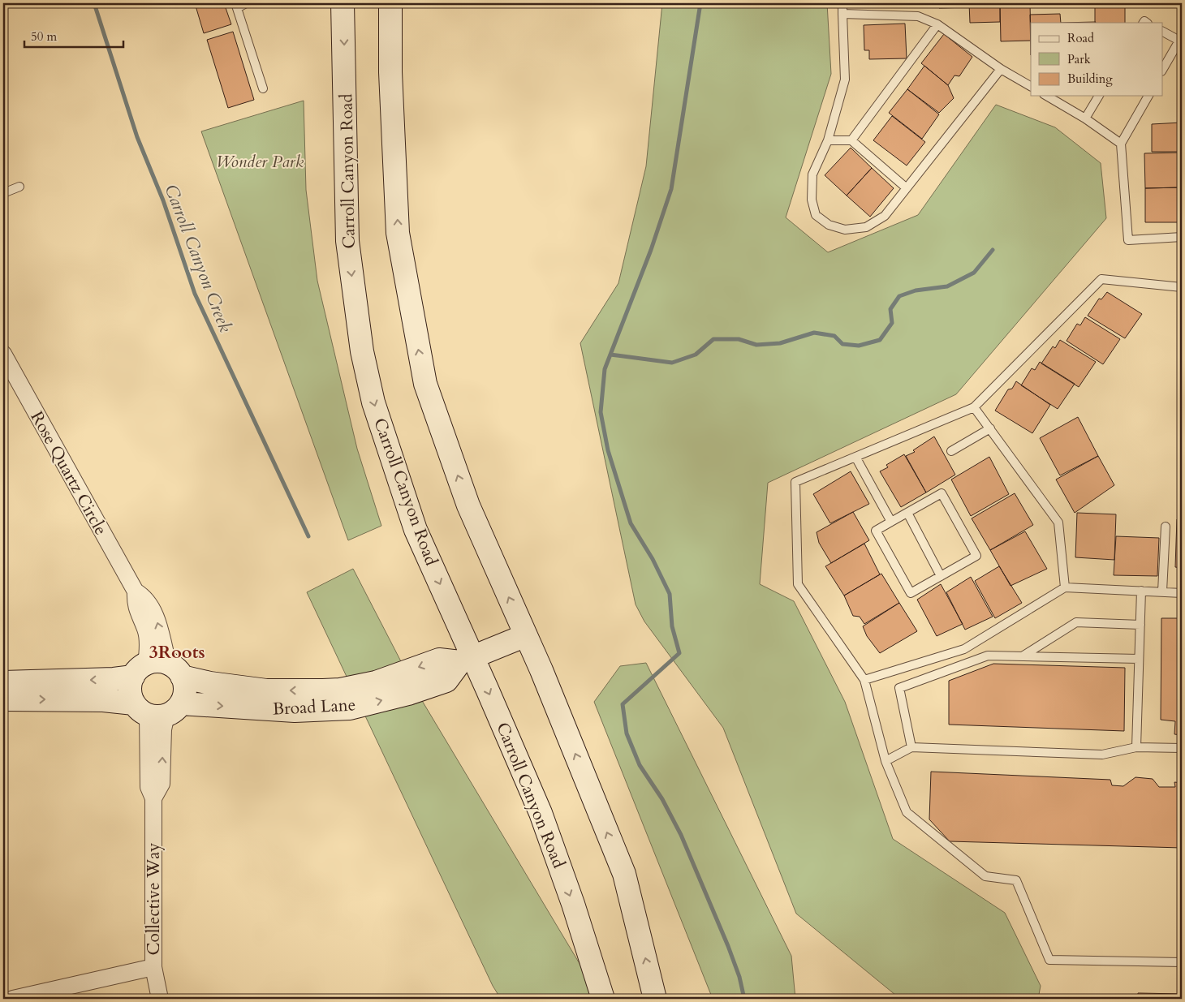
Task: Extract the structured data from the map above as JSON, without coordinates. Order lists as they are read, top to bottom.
{
  "streets": {
    "main road": ["Carroll Canyon Road", "Broad Lane"],
    "street": ["Rose Quartz Circle", "Collective Way"]
  },
  "crossings": [
    ["Carroll Canyon Road", "Broad Lane"],
    ["Rose Quartz Circle", "Broad Lane"],
    ["Rose Quartz Circle", "Collective Way"],
    ["Broad Lane", "Collective Way"]
  ],
  "districts": ["3Roots"],
  "water": ["Carroll Canyon Creek"],
  "parks": ["Wonder Park"],
  "legend": ["Road", "Park", "Building"],
  "scale_bar": "50 m"
}
